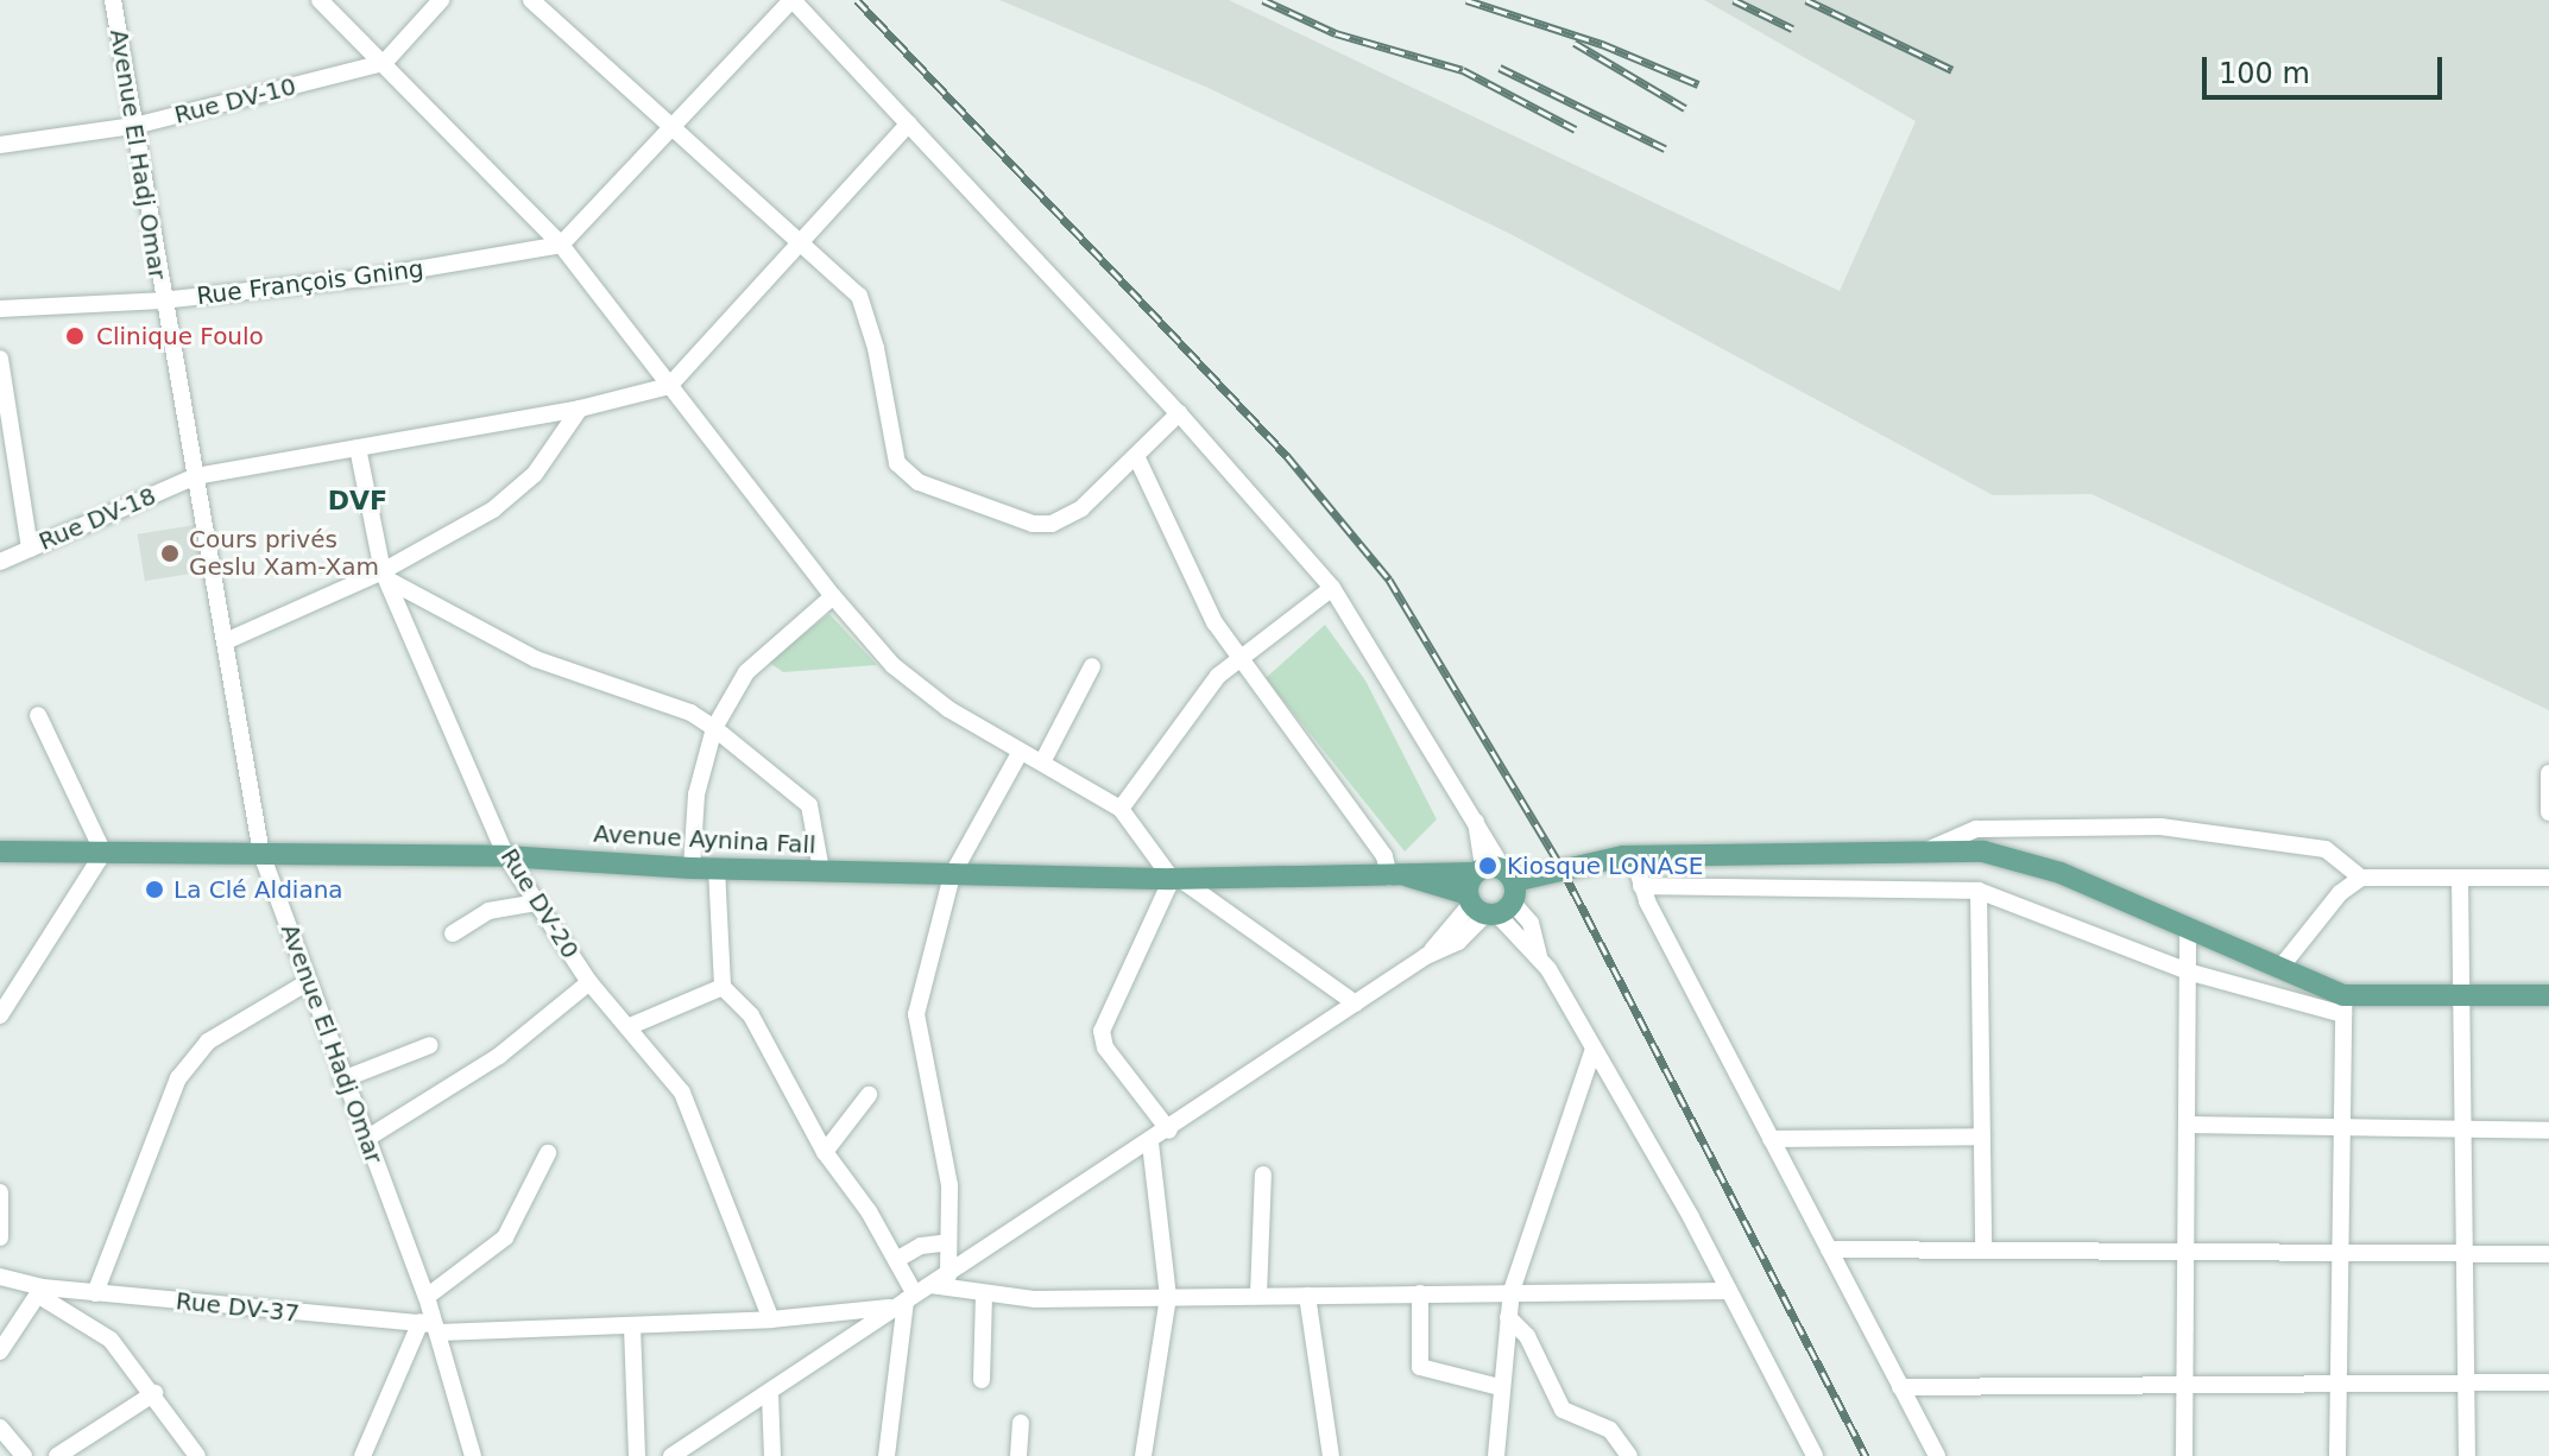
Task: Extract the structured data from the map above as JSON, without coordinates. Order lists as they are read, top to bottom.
{
  "streets": {
    "main road": ["Avenue Aynina Fall"],
    "street": [
      "Rue DV-10",
      "Avenue El Hadj Omar",
      "Rue François Gning",
      "Rue DV-18",
      "Rue DV-20",
      "Rue DV-37"
    ]
  },
  "crossings": [
    ["Rue DV-10", "Avenue El Hadj Omar"],
    ["Avenue El Hadj Omar", "Rue François Gning"],
    ["Avenue El Hadj Omar", "Rue DV-18"],
    ["Avenue El Hadj Omar", "Avenue Aynina Fall"],
    ["Avenue El Hadj Omar", "Rue DV-37"],
    ["Rue DV-18", "Rue DV-20"],
    ["Avenue Aynina Fall", "Rue DV-20"],
    ["Rue DV-20", "Rue DV-37"]
  ],
  "districts": ["DVF"],
  "places": [
    "Clinique Foulo",
    "Cours privés Geslu Xam-Xam",
    "Kiosque LONASE",
    "La Clé Aldiana"
  ],
  "scale_bar": "100 m"
}
